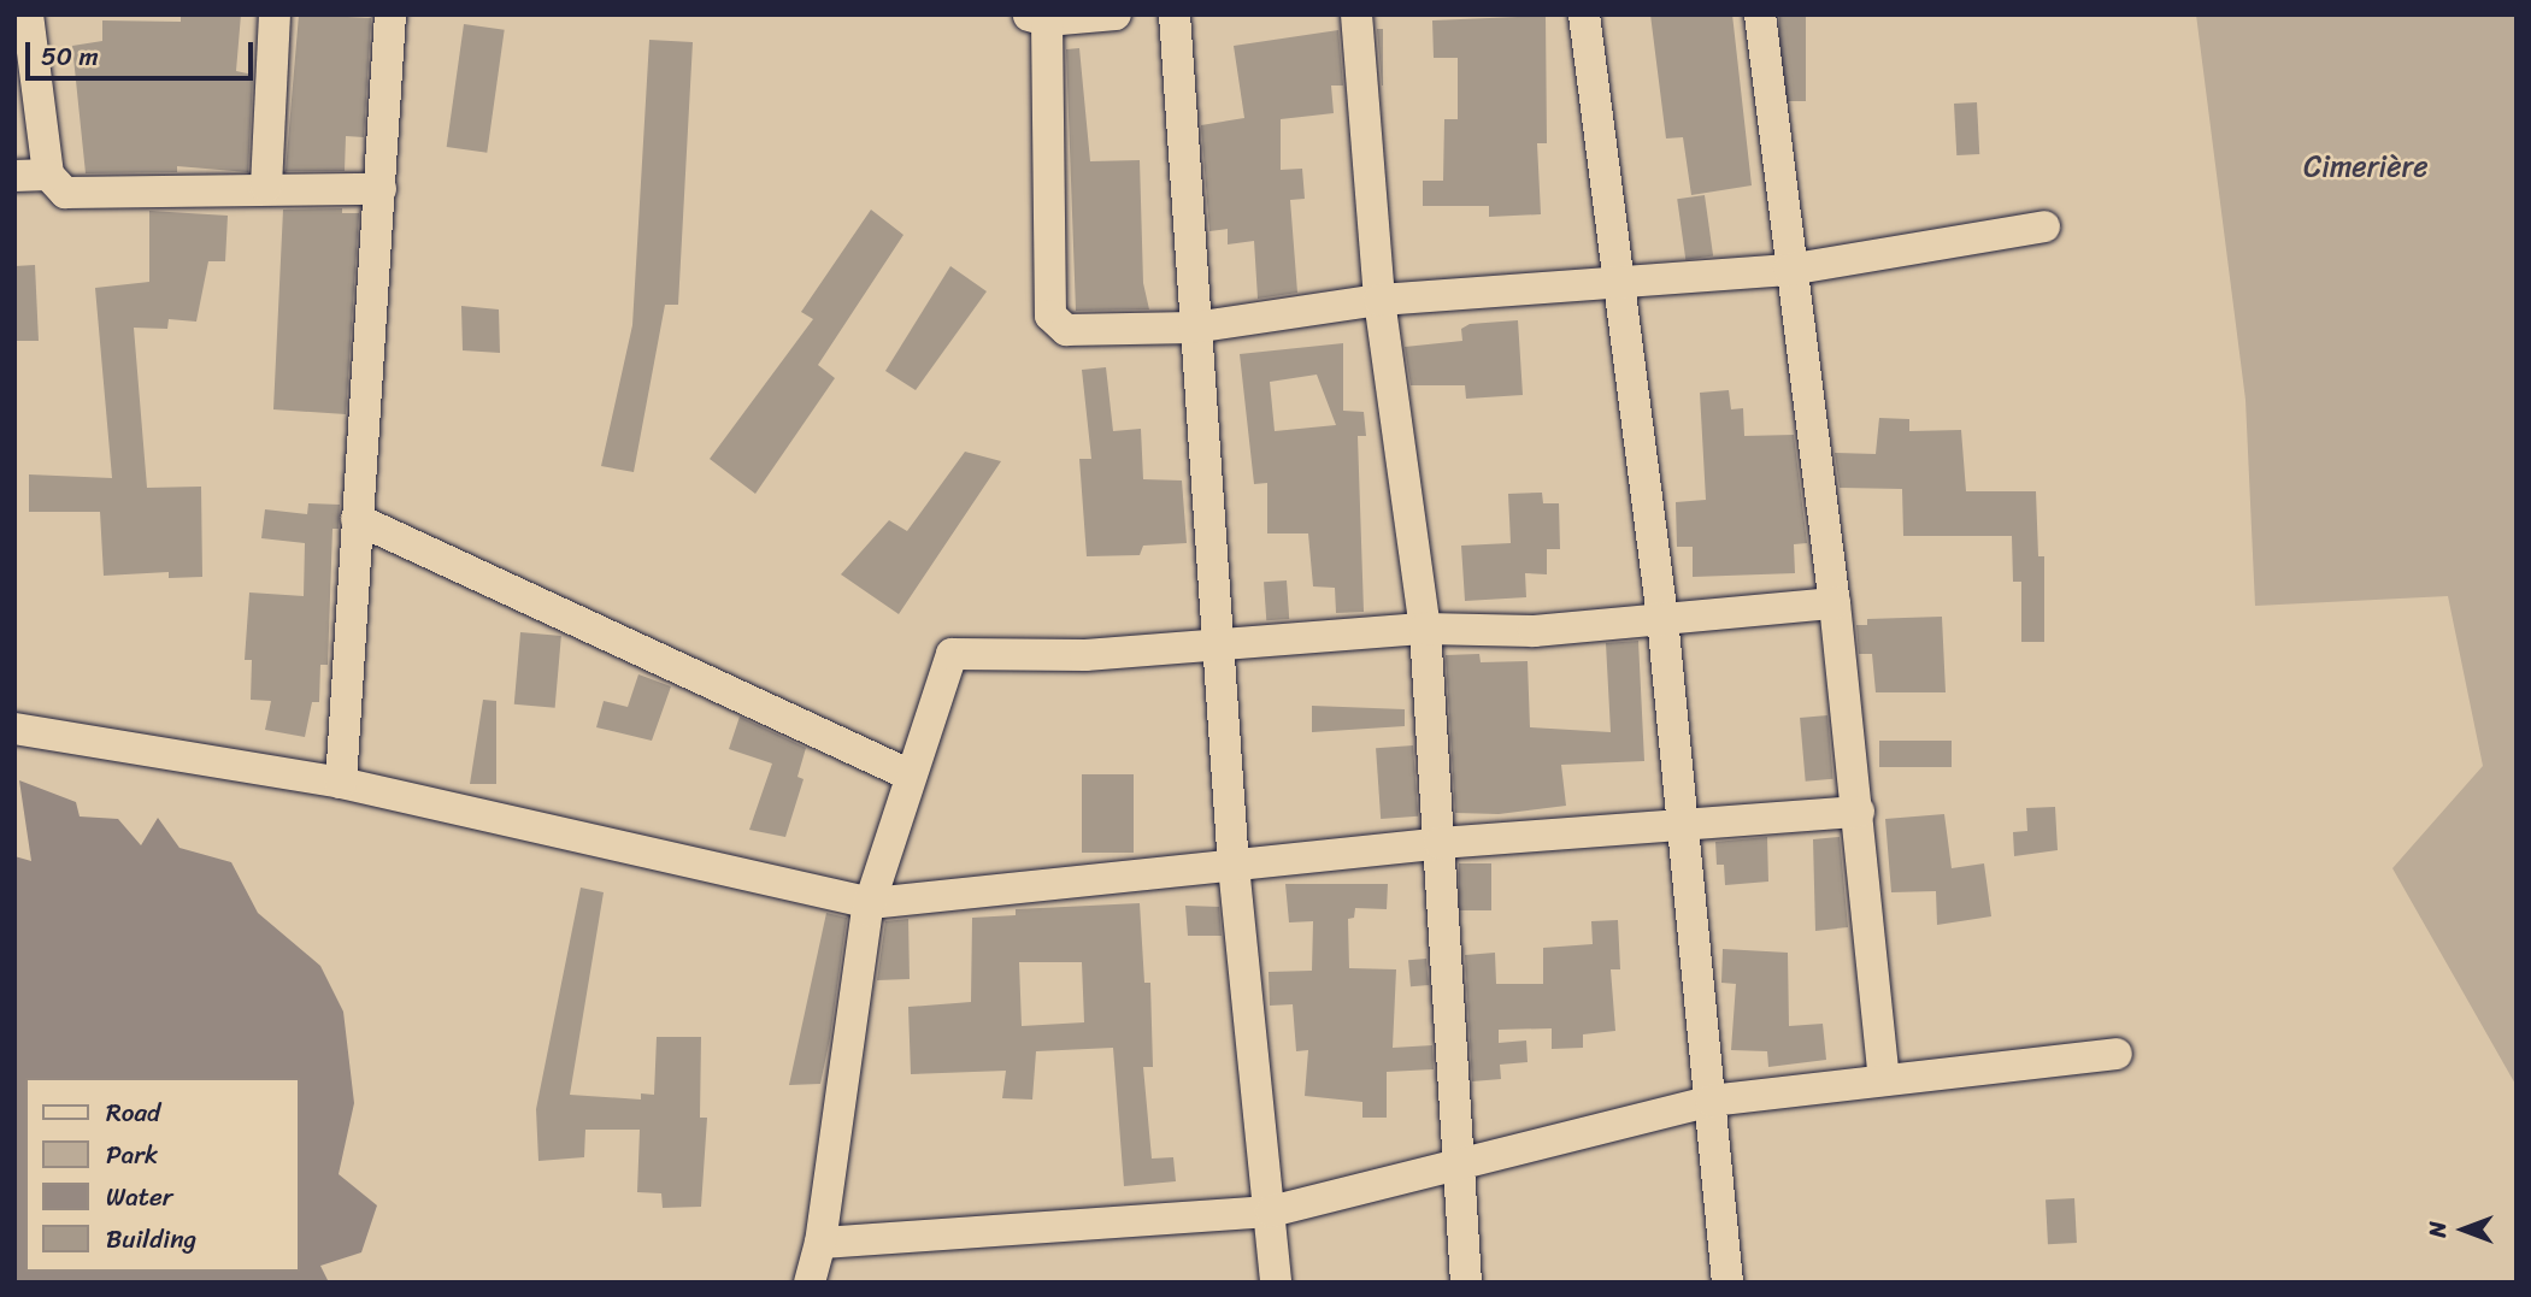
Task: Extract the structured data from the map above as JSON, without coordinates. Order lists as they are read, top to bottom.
{
  "parks": ["Cimerière"],
  "legend": [
    "Road",
    "Park",
    "Water",
    "Building"
  ],
  "scale_bar": "50 m",
  "north": "left"
}
